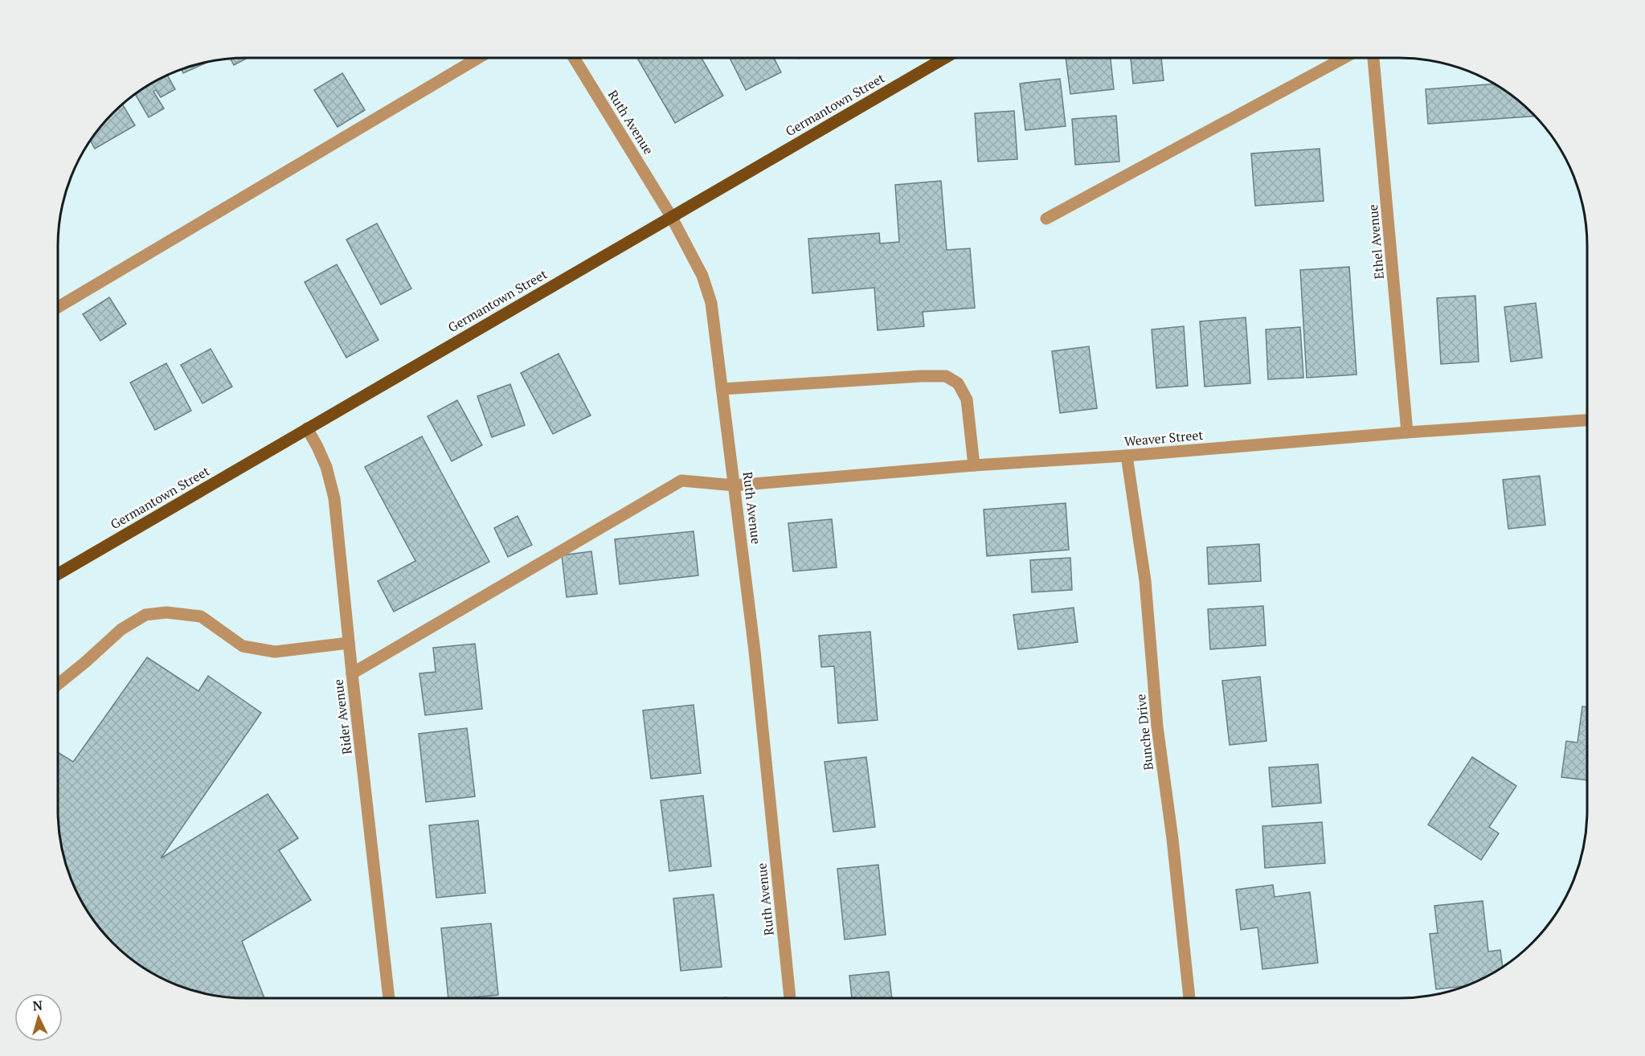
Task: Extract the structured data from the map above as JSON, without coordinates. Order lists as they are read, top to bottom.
{
  "streets": {
    "main road": ["Germantown Street"],
    "street": [
      "Ruth Avenue",
      "Ethel Avenue",
      "Weaver Street",
      "Rider Avenue",
      "Bunche Drive"
    ]
  },
  "crossings": [
    ["Germantown Street", "Ruth Avenue"],
    ["Germantown Street", "Rider Avenue"],
    ["Ruth Avenue", "Weaver Street"],
    ["Ethel Avenue", "Weaver Street"],
    ["Weaver Street", "Rider Avenue"],
    ["Weaver Street", "Bunche Drive"]
  ],
  "north": "top"
}
